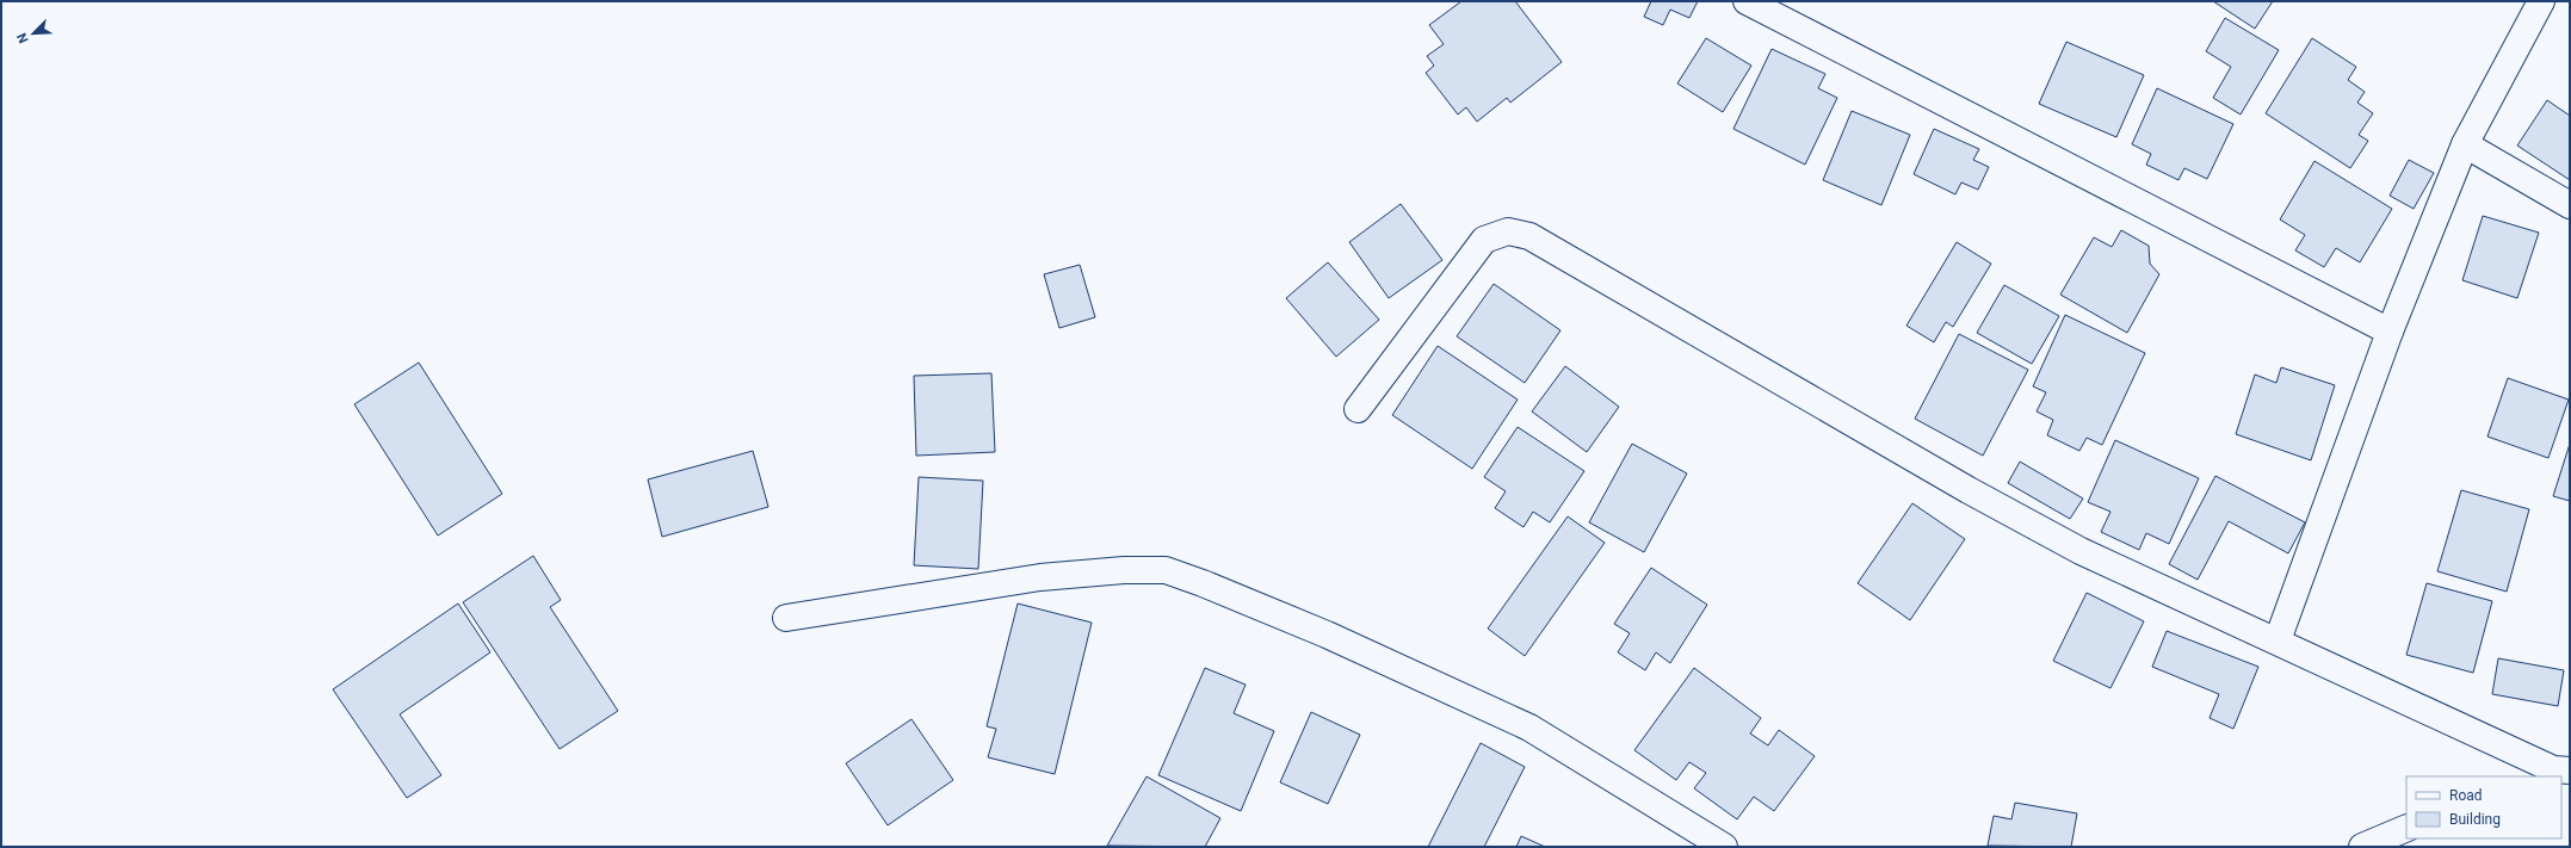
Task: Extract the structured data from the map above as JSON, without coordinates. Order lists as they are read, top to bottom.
{
  "legend": ["Road", "Building"],
  "north": "bottom left"
}
